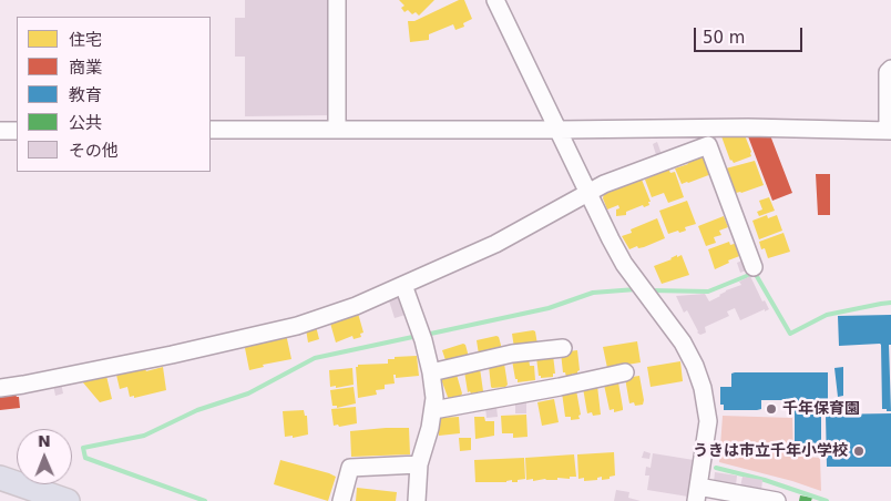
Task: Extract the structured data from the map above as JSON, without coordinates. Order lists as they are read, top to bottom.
{
  "places": ["千年保育園", "うきは市立千年小学校"],
  "legend": [
    "住宅",
    "商業",
    "教育",
    "公共",
    "その他"
  ],
  "scale_bar": "50 m",
  "north": "top"
}
